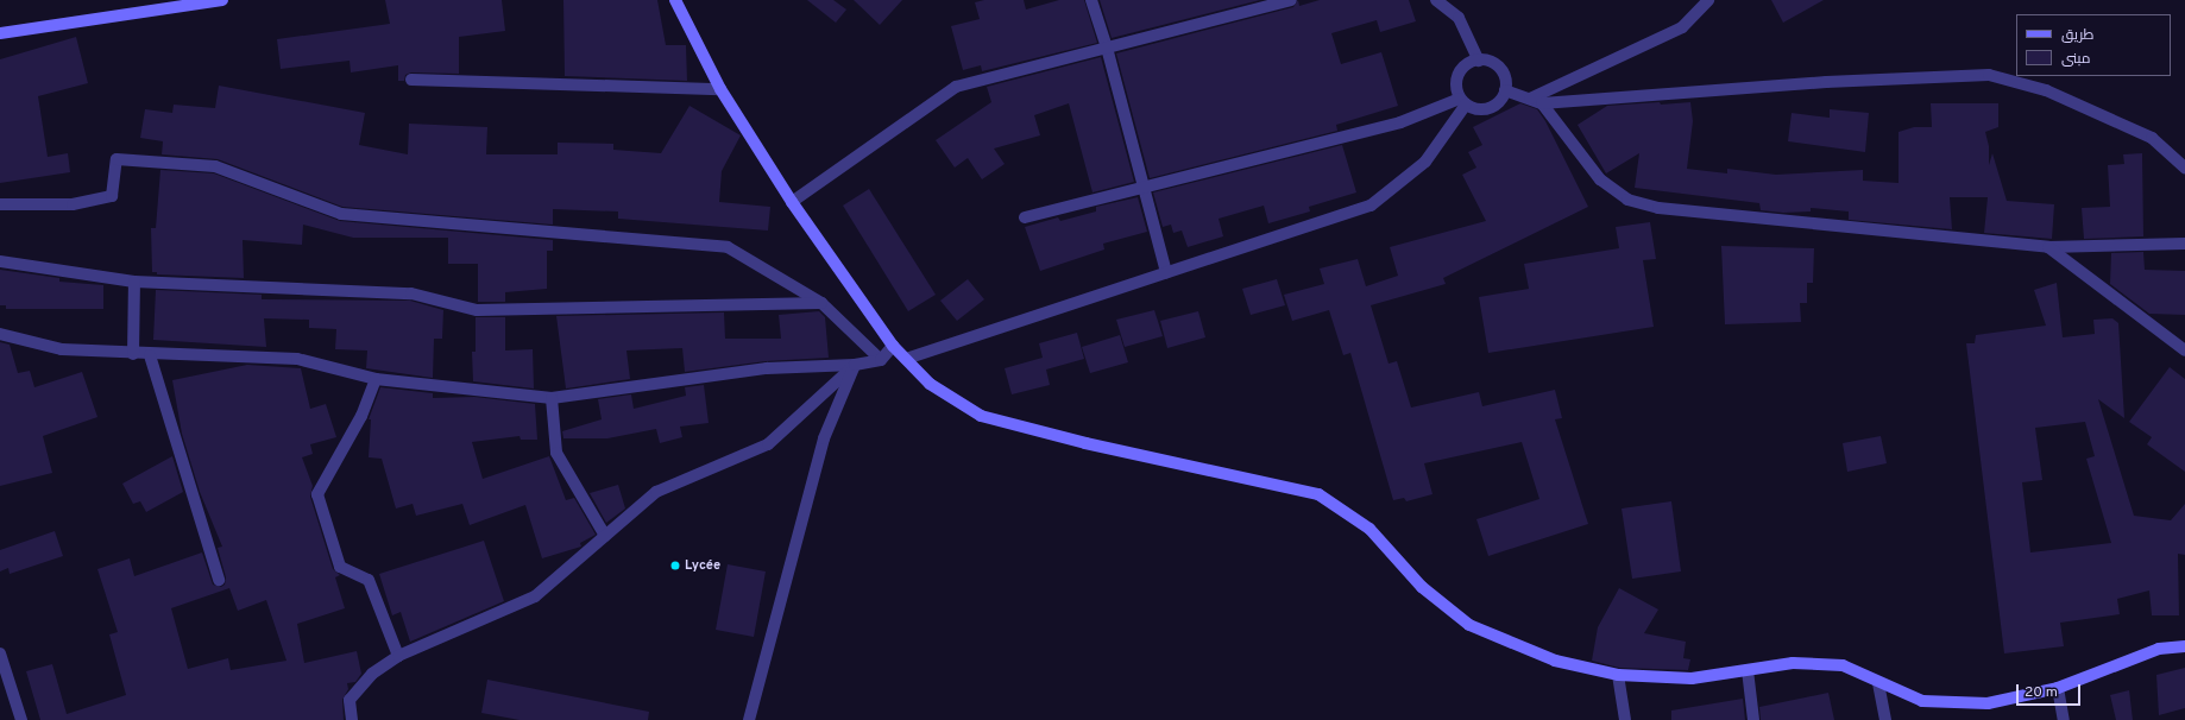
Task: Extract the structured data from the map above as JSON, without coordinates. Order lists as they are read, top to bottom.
{
  "places": ["Lycée"],
  "legend": ["طريق", "مبنى"],
  "scale_bar": "20 m"
}
